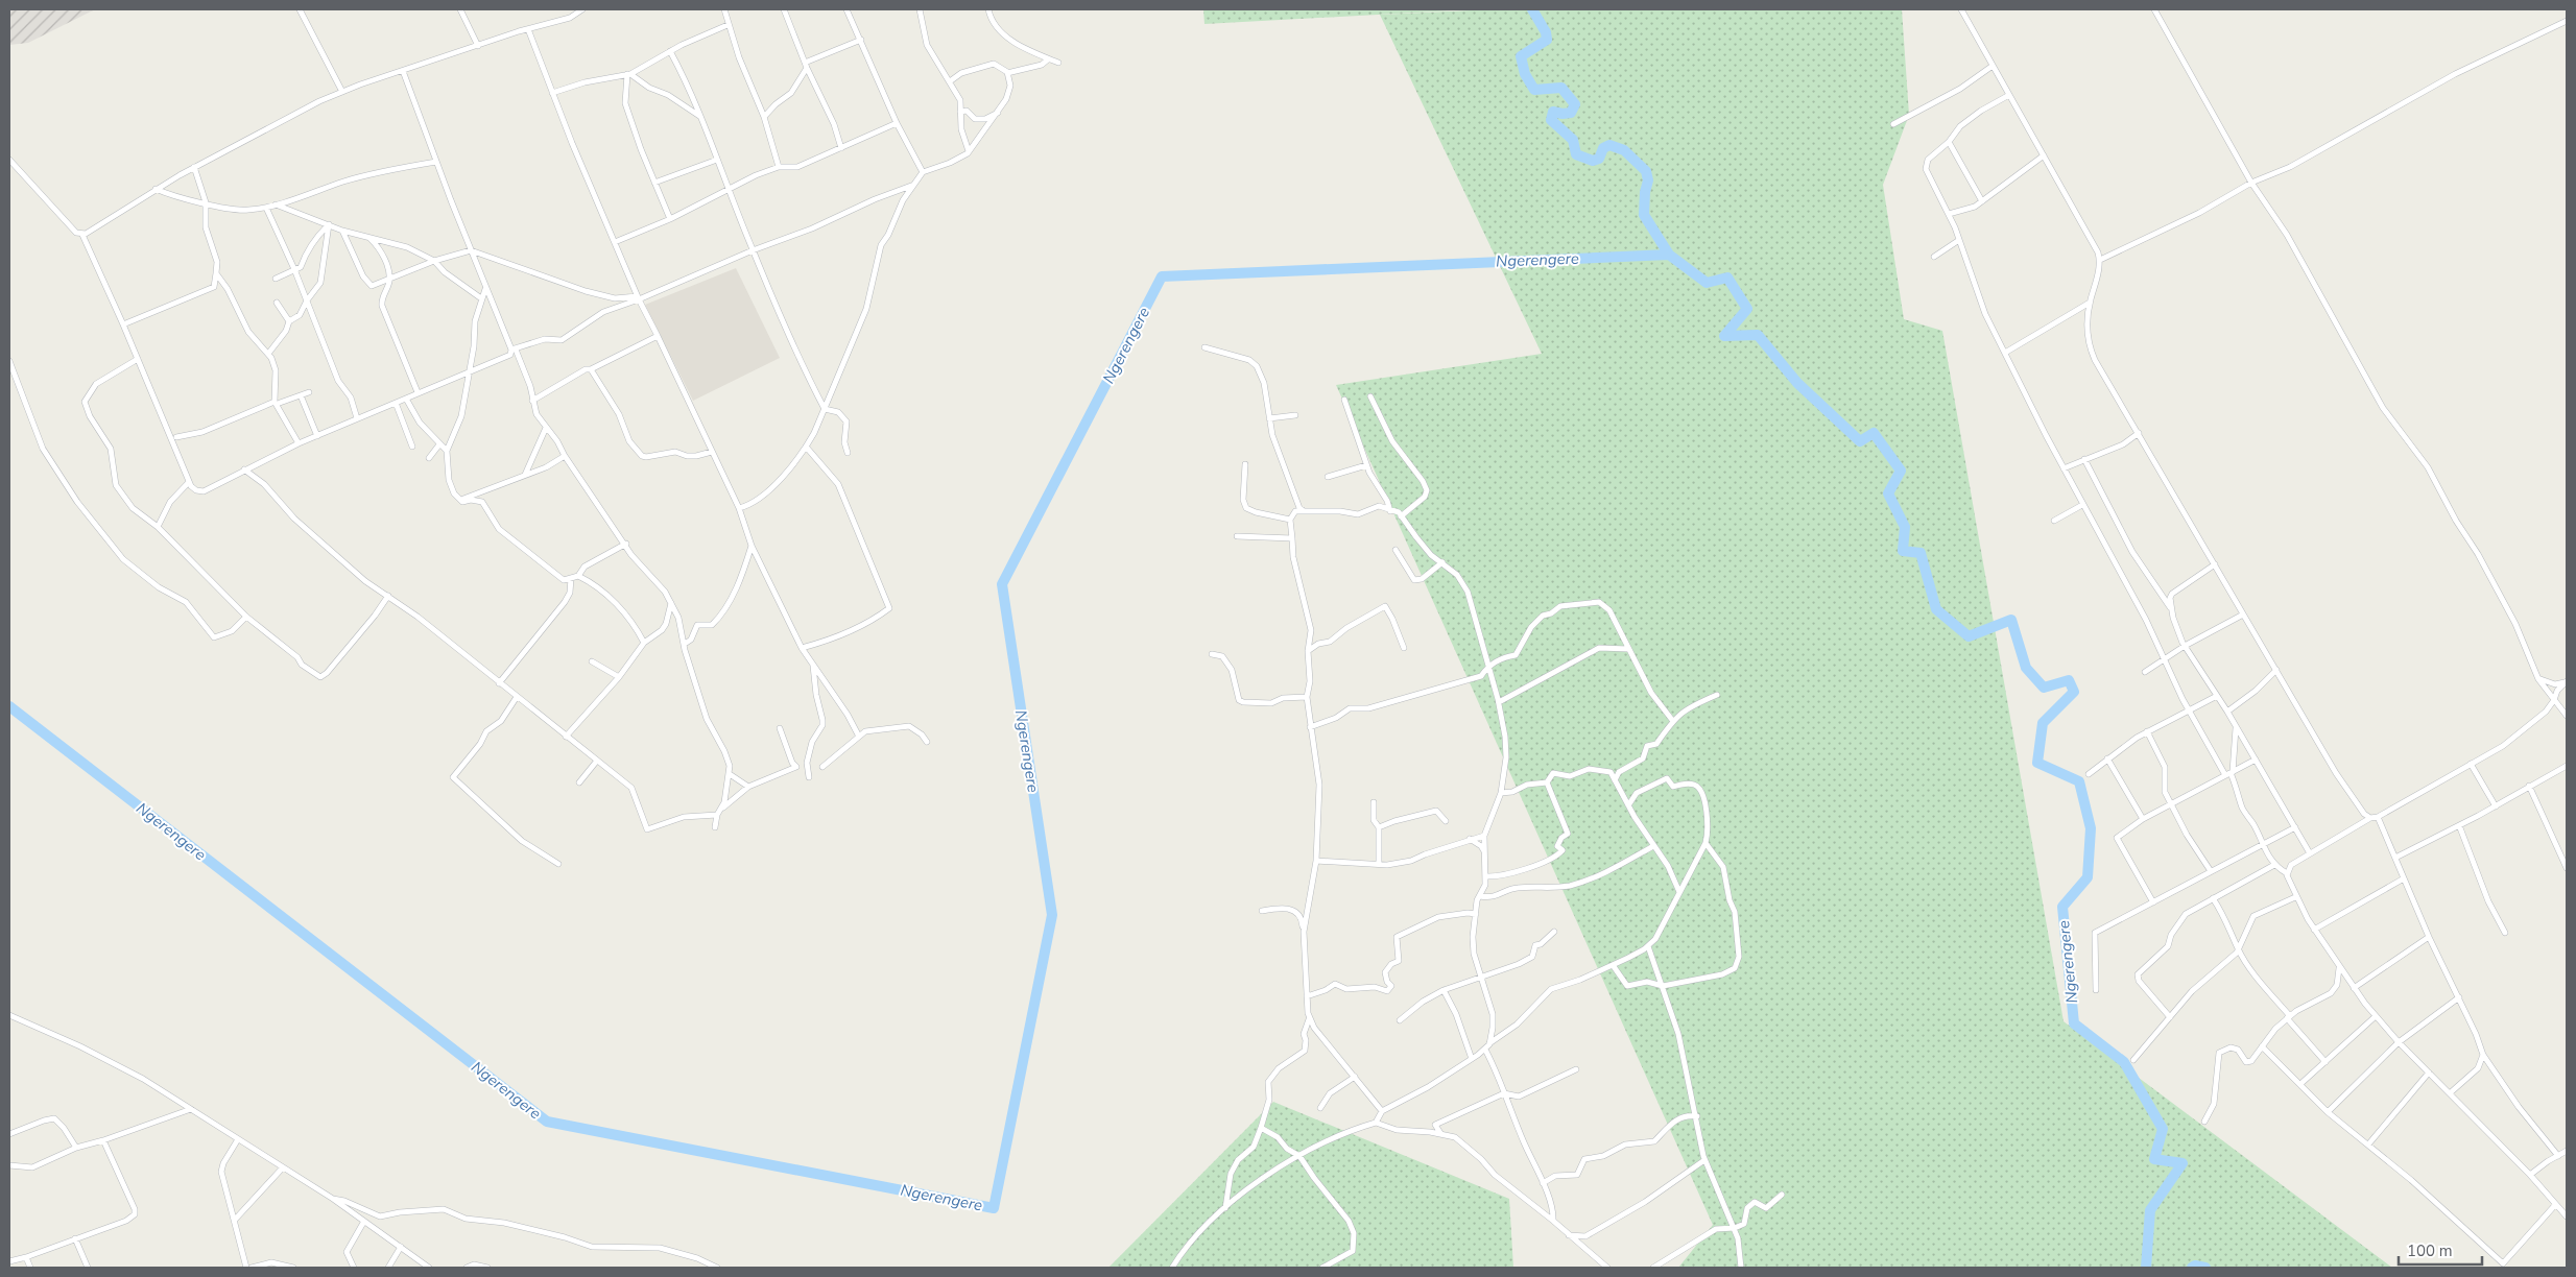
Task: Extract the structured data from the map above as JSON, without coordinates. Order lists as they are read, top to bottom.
{
  "water": ["Ngerengere"],
  "scale_bar": "100 m"
}
